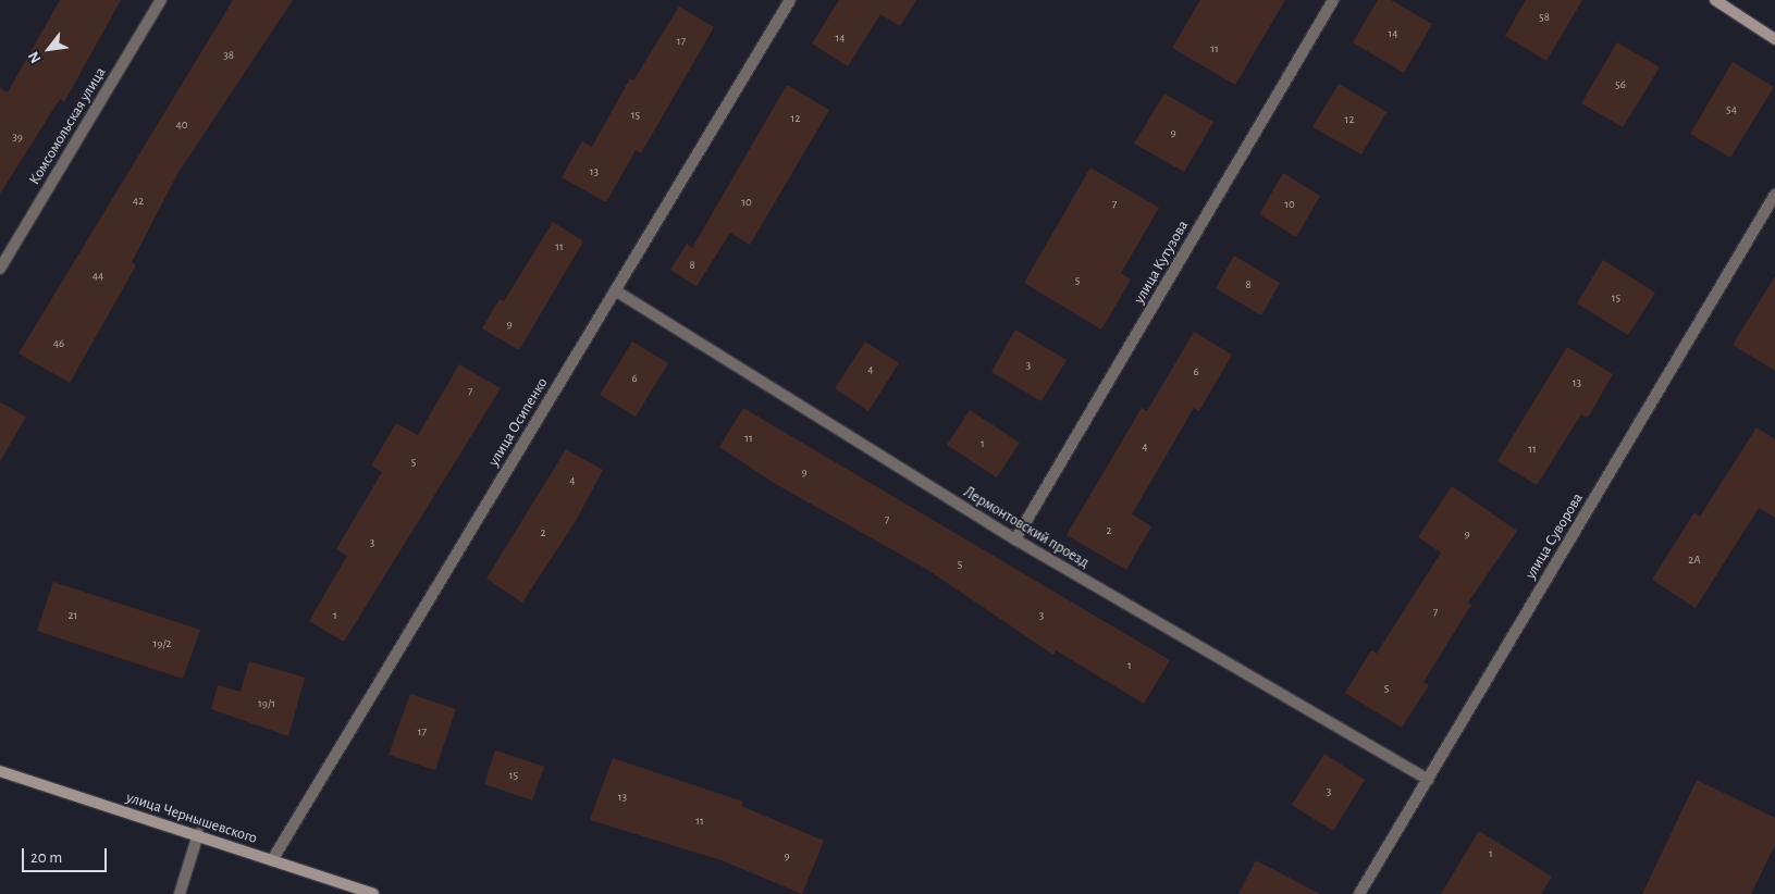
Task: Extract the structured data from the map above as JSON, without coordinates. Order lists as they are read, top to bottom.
{
  "streets": {
    "main road": ["улица Чернышевского"],
    "street": [
      "Комсомольская улица",
      "улица Кутузова",
      "улица Осипенко",
      "Лермонтовский проезд",
      "улица Суворова"
    ]
  },
  "crossings": [
    ["улица Кутузова", "Лермонтовский проезд"],
    ["улица Осипенко", "Лермонтовский проезд"],
    ["улица Осипенко", "улица Чернышевского"],
    ["Лермонтовский проезд", "улица Суворова"]
  ],
  "house_numbers": [
    "58",
    "14",
    "14",
    "17",
    "11",
    "38",
    "56",
    "54",
    "15",
    "12",
    "12",
    "40",
    "9",
    "39",
    "13",
    "42",
    "10",
    "7",
    "10",
    "11",
    "8",
    "44",
    "5",
    "8",
    "15",
    "9",
    "46",
    "3",
    "4",
    "6",
    "6",
    "13",
    "7",
    "11",
    "1",
    "4",
    "11",
    "5",
    "9",
    "4",
    "7",
    "2",
    "2",
    "9",
    "3",
    "2А",
    "5",
    "7",
    "21",
    "1",
    "3",
    "19/2",
    "1",
    "5",
    "19/1",
    "17",
    "15",
    "3",
    "13",
    "11",
    "1",
    "9"
  ],
  "scale_bar": "20 m",
  "north": "bottom left"
}
